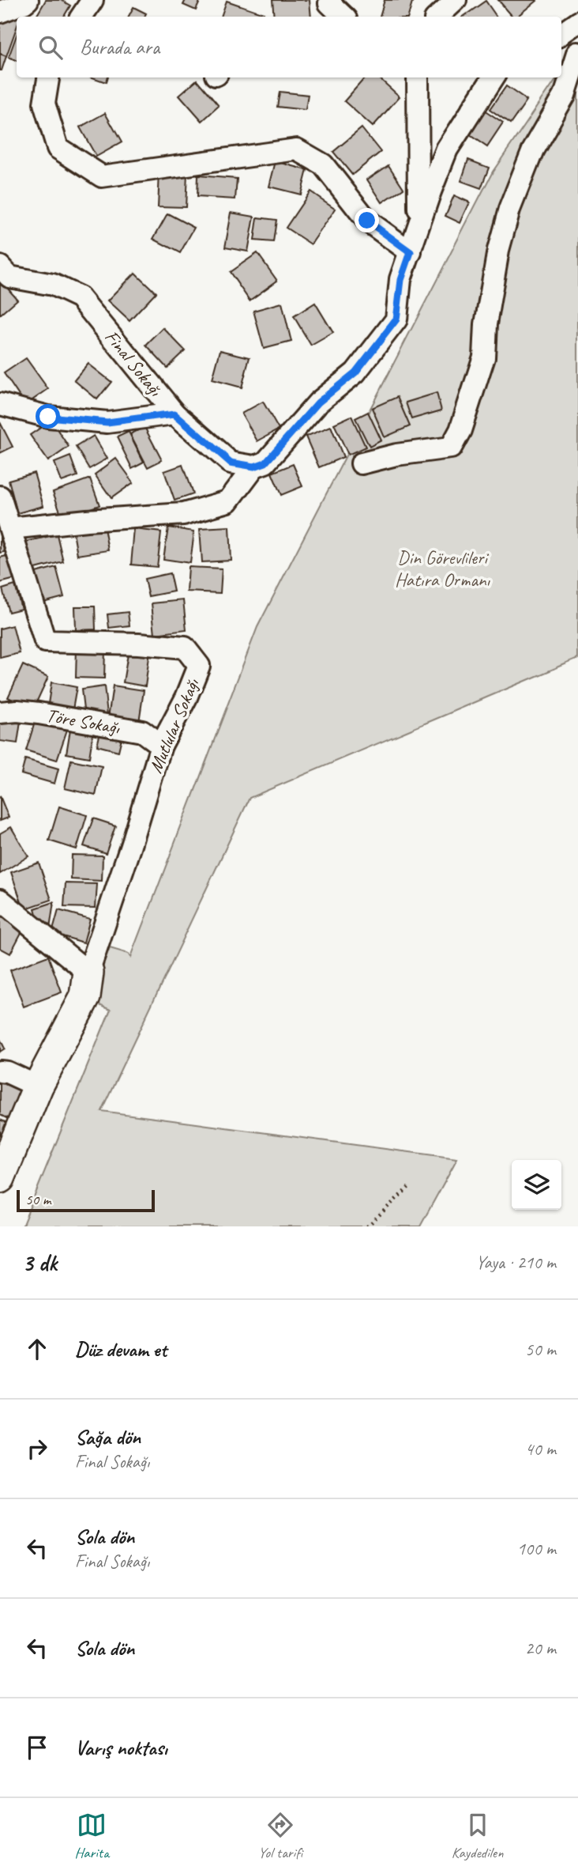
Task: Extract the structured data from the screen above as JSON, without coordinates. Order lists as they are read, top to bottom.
{
  "streets": {
    "street": ["Final Sokağı", "Töre Sokağı", "Mutlular Sokağı"]
  },
  "crossings": [
    ["Töre Sokağı", "Mutlular Sokağı"]
  ],
  "parks": ["Din Görevlileri Hatıra Ormanı"],
  "scale_bar": "50 m",
  "page": {
    "search": "Burada ara",
    "scale": "50 m",
    "heading": ["3 dk", "Yaya · 210 m"],
    "list": [
      ["Düz devam et", "50 m"],
      ["Sağa dön", "Final Sokağı", "40 m"],
      ["Sola dön", "Final Sokağı", "100 m"],
      ["Sola dön", "20 m"],
      "Varış noktası"
    ],
    "nav": ["Harita", "Yol tarifi", "Kaydedilen"]
  }
}
